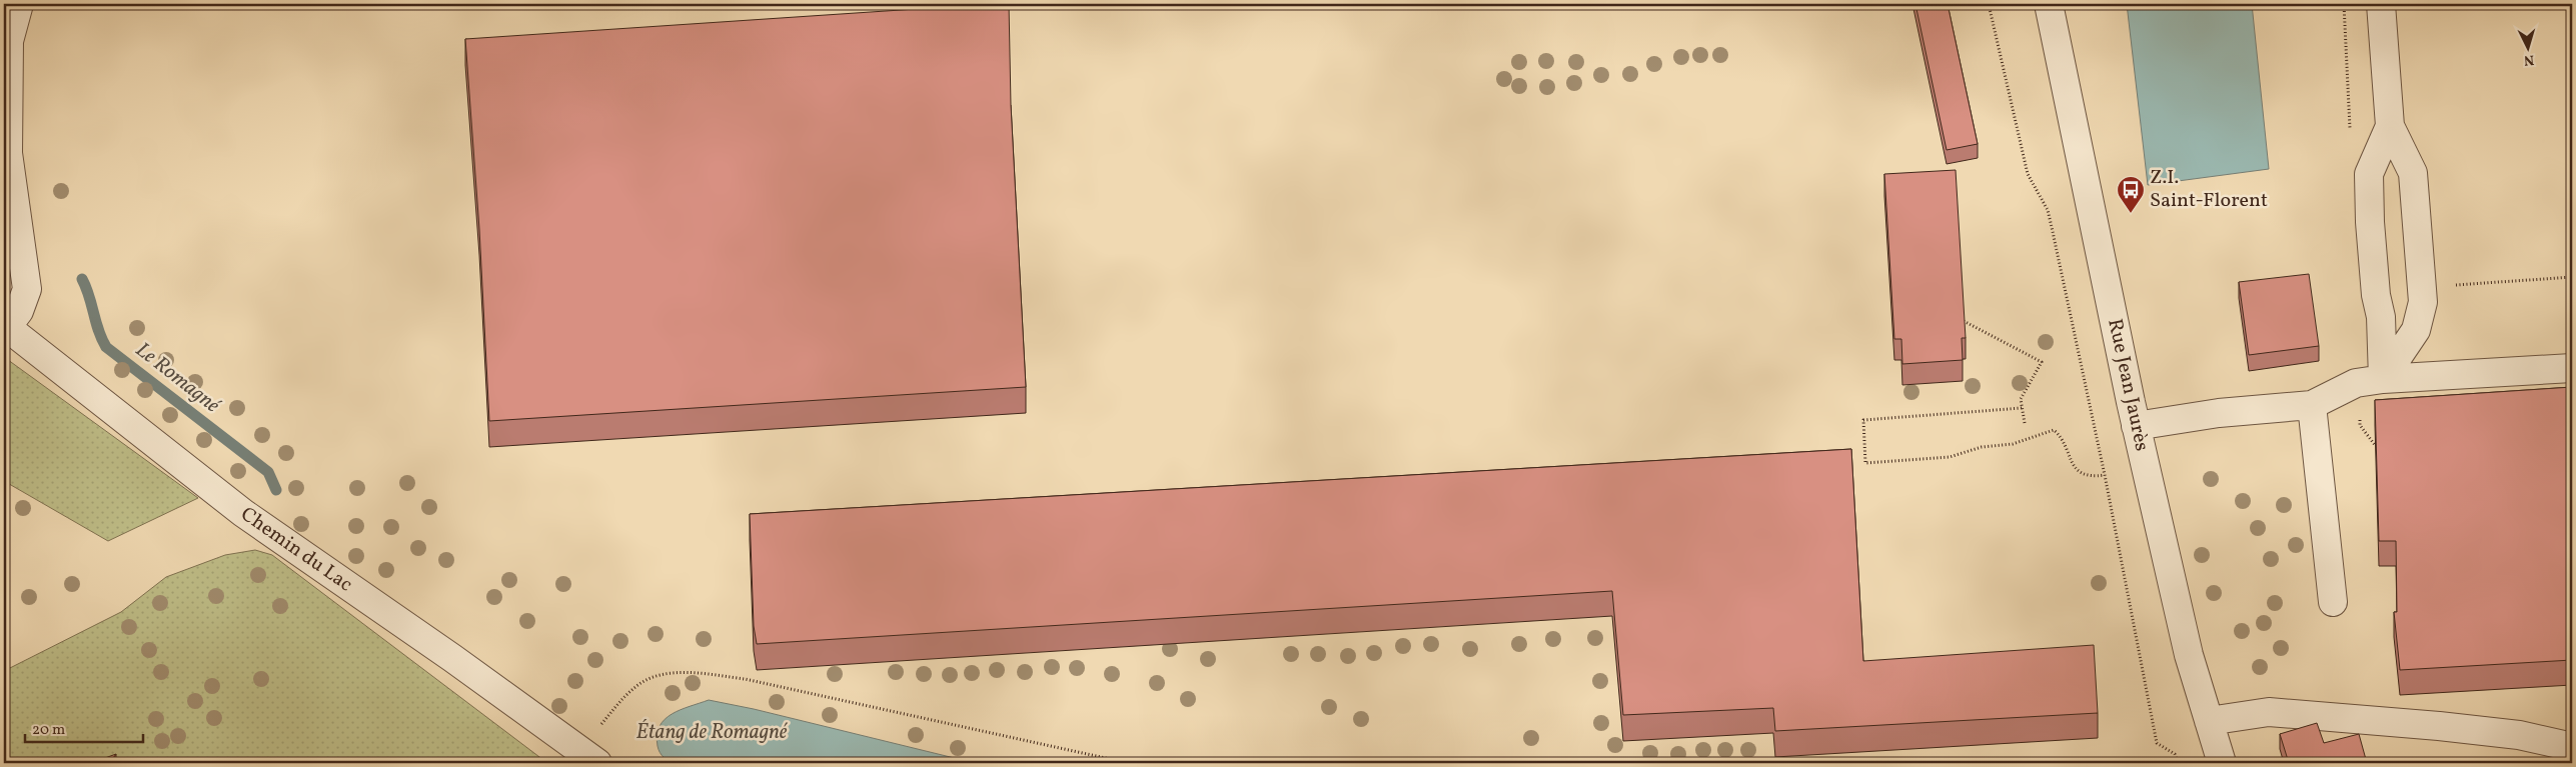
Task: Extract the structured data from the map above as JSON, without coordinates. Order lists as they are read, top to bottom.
{
  "streets": {
    "street": ["Rue Jean Jaurès", "Chemin du Lac"]
  },
  "water": ["Le Romagné", "Étang de Romagné"],
  "places": {
    "bus stop": ["Z.I. Saint-Florent"]
  },
  "scale_bar": "20 m",
  "north": "bottom"
}
